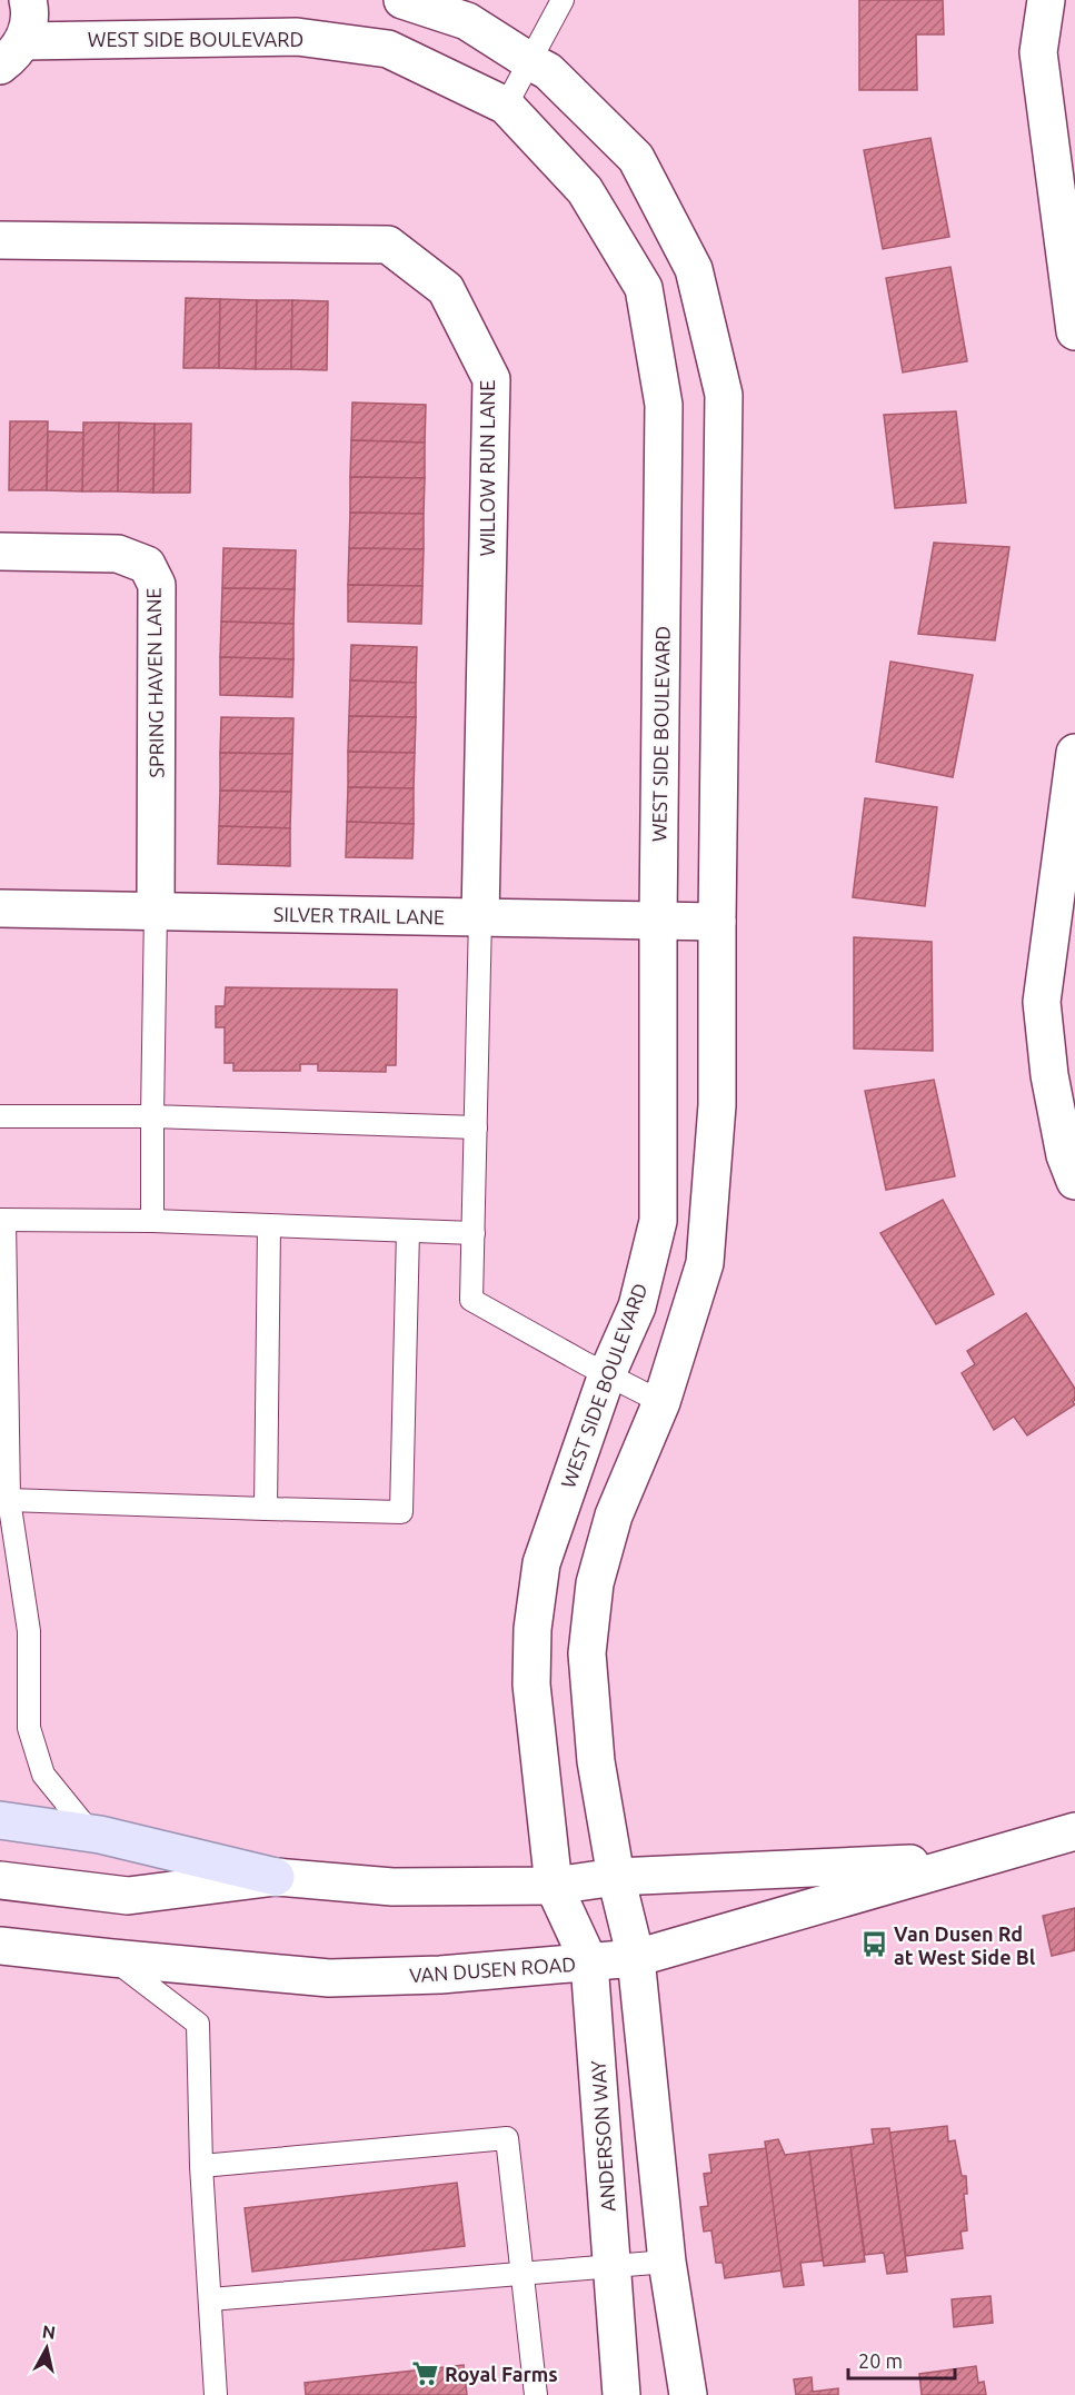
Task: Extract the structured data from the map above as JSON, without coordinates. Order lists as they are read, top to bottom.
{
  "streets": {
    "street": [
      "WEST SIDE BOULEVARD",
      "WILLOW RUN LANE",
      "SPRING HAVEN LANE",
      "SILVER TRAIL LANE",
      "VAN DUSEN ROAD",
      "ANDERSON WAY"
    ]
  },
  "crossings": [
    ["WEST SIDE BOULEVARD", "SILVER TRAIL LANE"],
    ["WEST SIDE BOULEVARD", "VAN DUSEN ROAD"],
    ["WEST SIDE BOULEVARD", "ANDERSON WAY"],
    ["WILLOW RUN LANE", "SILVER TRAIL LANE"],
    ["SPRING HAVEN LANE", "SILVER TRAIL LANE"],
    ["VAN DUSEN ROAD", "ANDERSON WAY"]
  ],
  "places": {
    "bus stop": ["Van Dusen Rd at West Side Bl"],
    "supermarket": ["Royal Farms"]
  },
  "scale_bar": "20 m",
  "north": "top"
}
